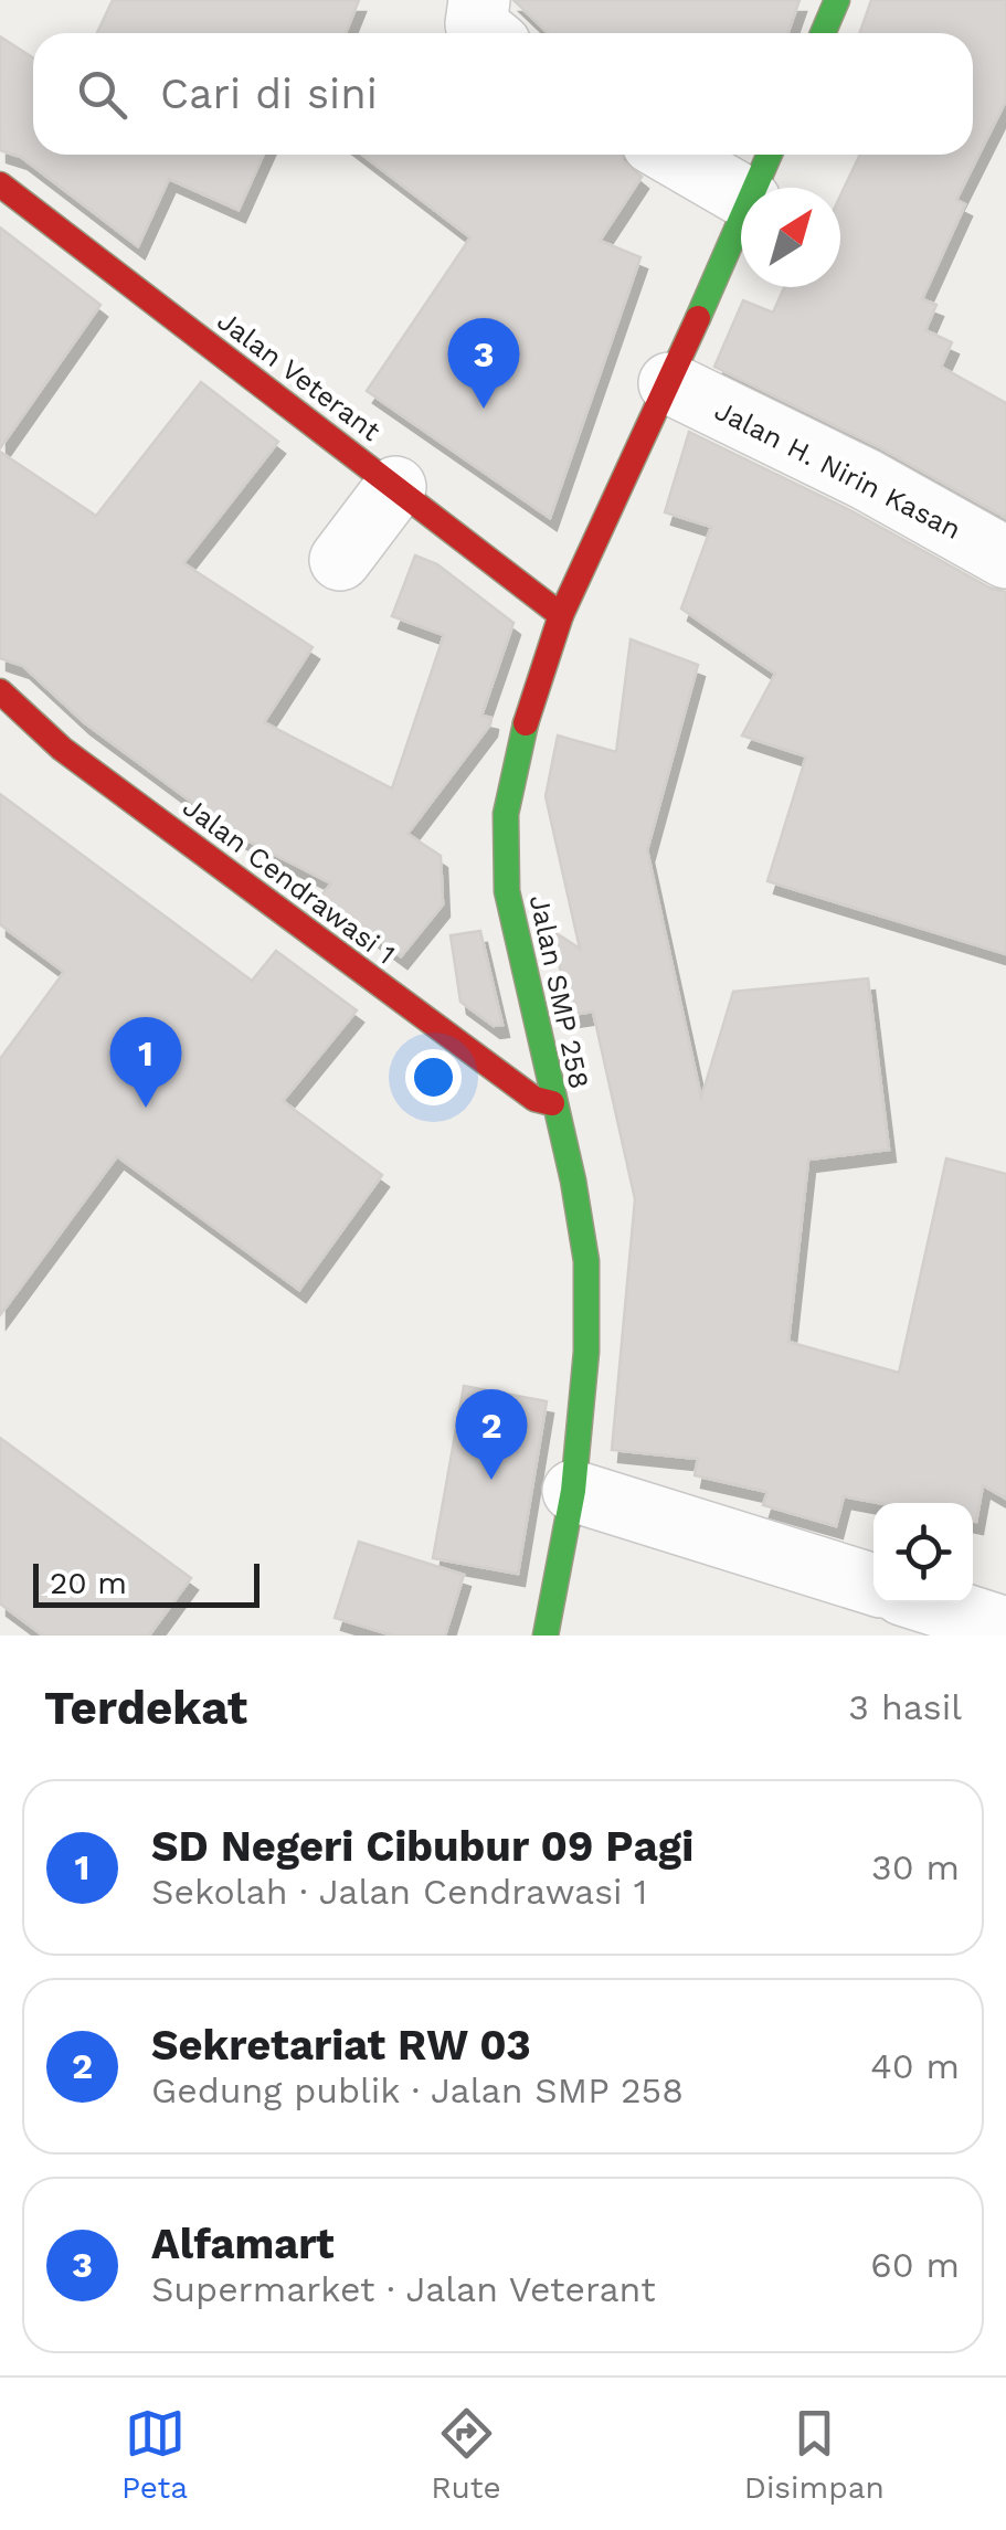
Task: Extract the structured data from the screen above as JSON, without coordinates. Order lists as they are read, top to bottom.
{
  "streets": {
    "street": [
      "Jalan Veterant",
      "Jalan H. Nirin Kasan",
      "Jalan Cendrawasi 1",
      "Jalan SMP 258"
    ]
  },
  "crossings": [
    ["Jalan Veterant", "Jalan SMP 258"],
    ["Jalan H. Nirin Kasan", "Jalan SMP 258"],
    ["Jalan Cendrawasi 1", "Jalan SMP 258"]
  ],
  "scale_bar": "20 m",
  "north": "top right",
  "page": {
    "search": "Cari di sini",
    "pins": ["3", "1", "2"],
    "scale": "20 m",
    "heading": ["Terdekat", "3 hasil"],
    "list": [
      {
        "mark": "1",
        "name": "SD Negeri Cibubur 09 Pagi",
        "note": "Sekolah · Jalan Cendrawasi 1",
        "value": "30 m"
      },
      {
        "mark": "2",
        "name": "Sekretariat RW 03",
        "note": "Gedung publik · Jalan SMP 258",
        "value": "40 m"
      },
      {
        "mark": "3",
        "name": "Alfamart",
        "note": "Supermarket · Jalan Veterant",
        "value": "60 m"
      }
    ],
    "nav": ["Peta", "Rute", "Disimpan"]
  }
}
